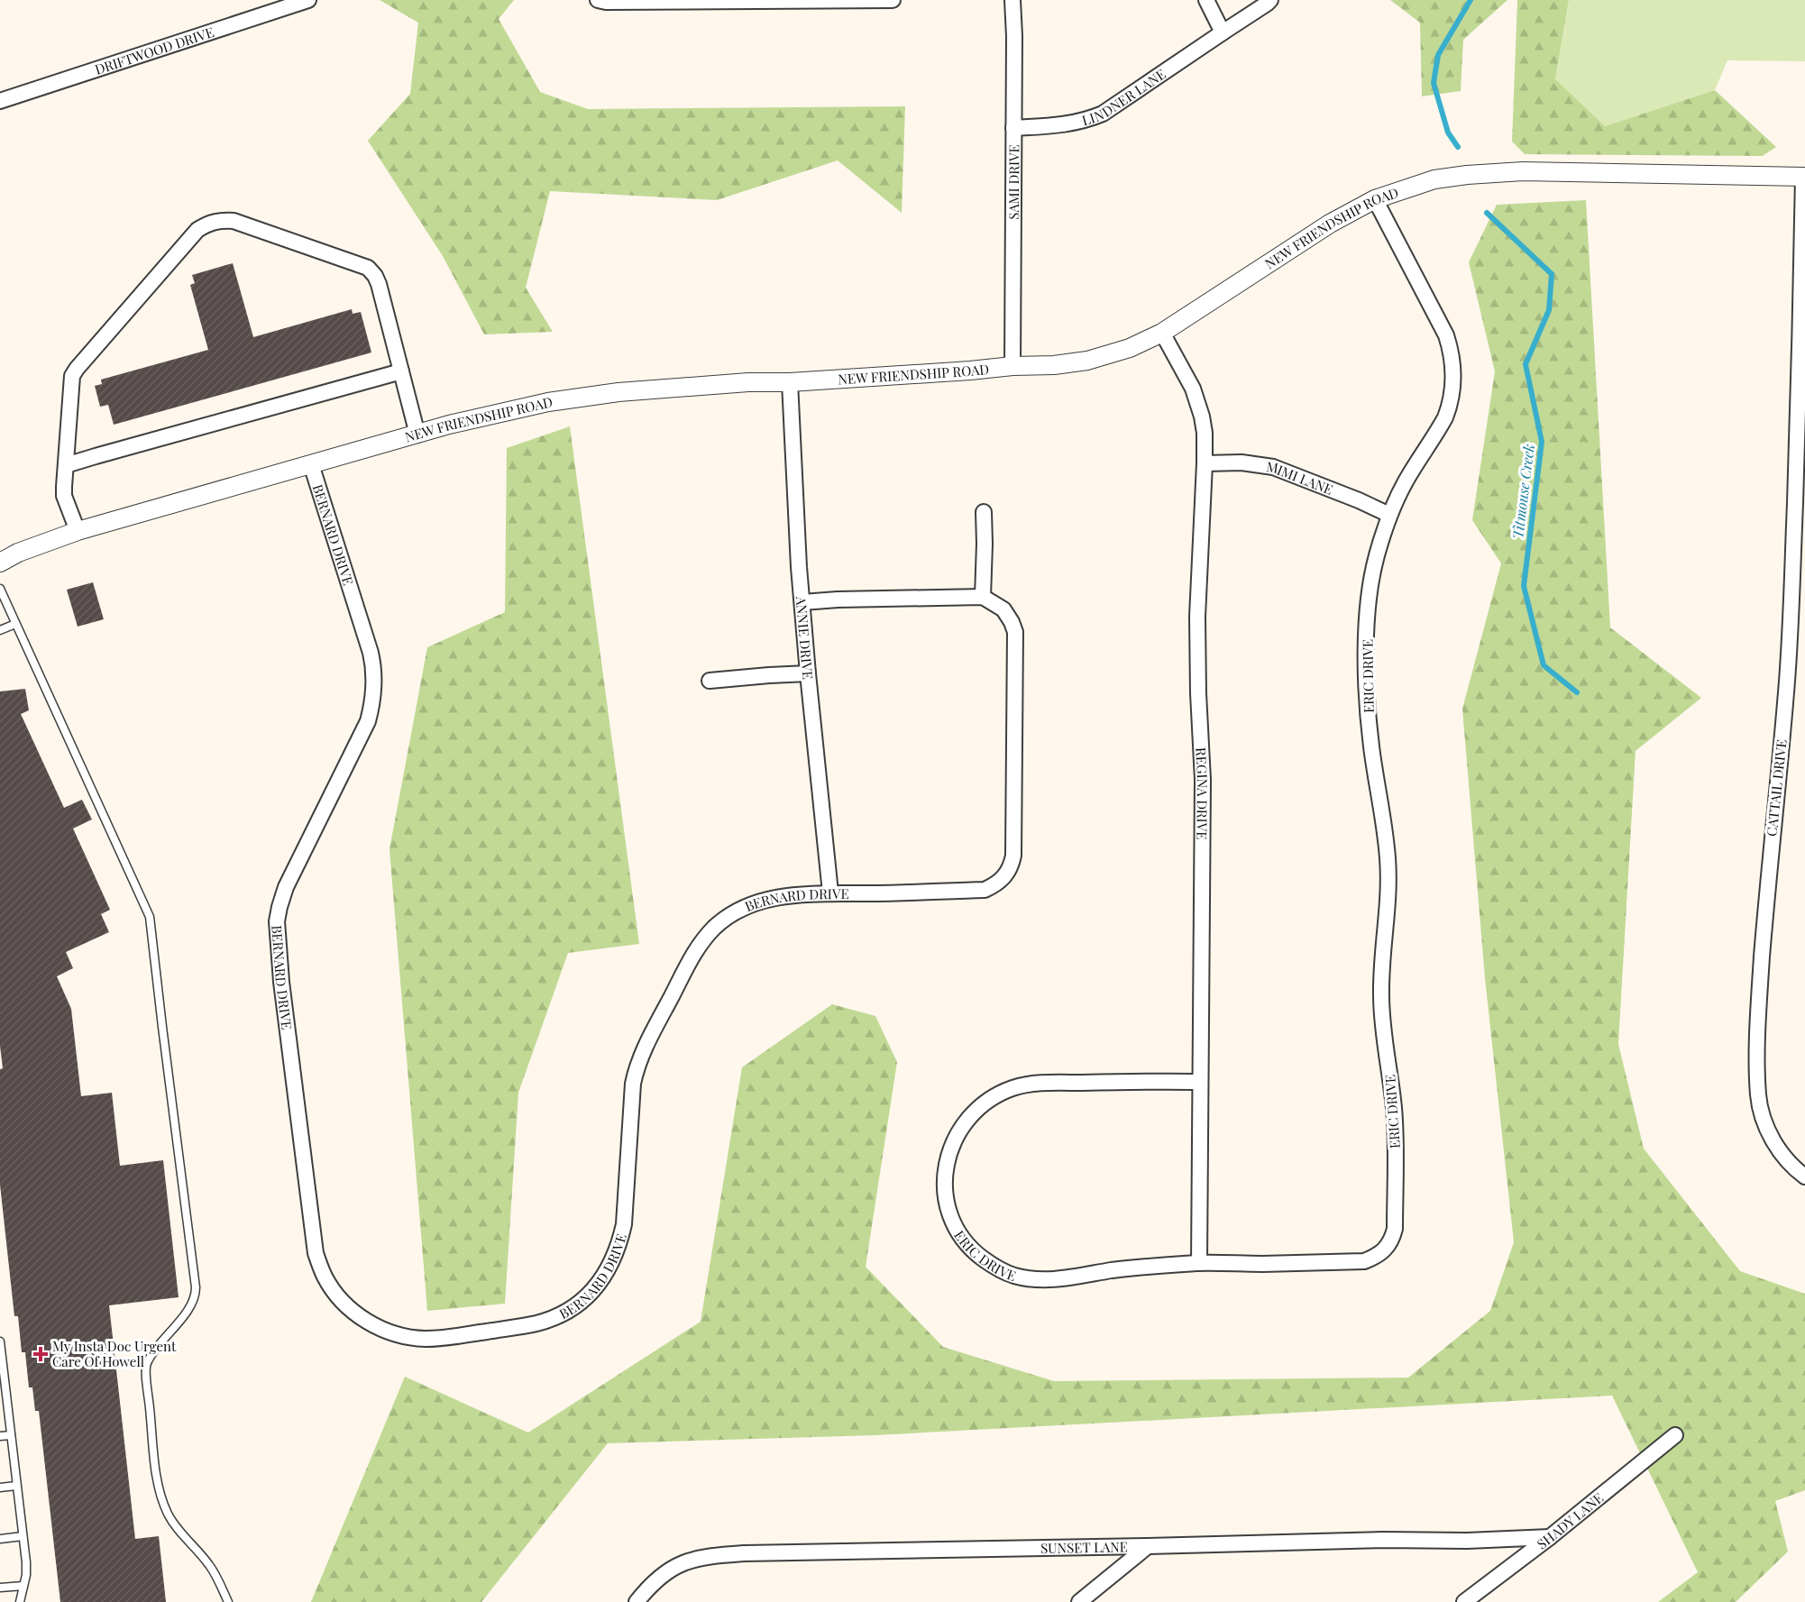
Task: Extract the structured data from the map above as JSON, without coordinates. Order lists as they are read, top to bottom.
{
  "streets": {
    "street": [
      "DRIFTWOOD DRIVE",
      "LINDNER LANE",
      "SAMI DRIVE",
      "NEW FRIENDSHIP ROAD",
      "MIMI LANE",
      "BERNARD DRIVE",
      "ANNIE DRIVE",
      "ERIC DRIVE",
      "CATTAIL DRIVE",
      "REGINA DRIVE",
      "SHADY LANE",
      "SUNSET LANE"
    ]
  },
  "crossings": [
    ["LINDNER LANE", "SAMI DRIVE"],
    ["SAMI DRIVE", "NEW FRIENDSHIP ROAD"],
    ["NEW FRIENDSHIP ROAD", "BERNARD DRIVE"],
    ["NEW FRIENDSHIP ROAD", "ANNIE DRIVE"],
    ["NEW FRIENDSHIP ROAD", "ERIC DRIVE"],
    ["NEW FRIENDSHIP ROAD", "CATTAIL DRIVE"],
    ["NEW FRIENDSHIP ROAD", "REGINA DRIVE"],
    ["MIMI LANE", "ERIC DRIVE"],
    ["MIMI LANE", "REGINA DRIVE"],
    ["BERNARD DRIVE", "ANNIE DRIVE"],
    ["ERIC DRIVE", "REGINA DRIVE"],
    ["SHADY LANE", "SUNSET LANE"]
  ],
  "water": ["Titmouse Creek"],
  "places": {
    "health": ["My Insta Doc Urgent Care Of Howell"]
  }
}
